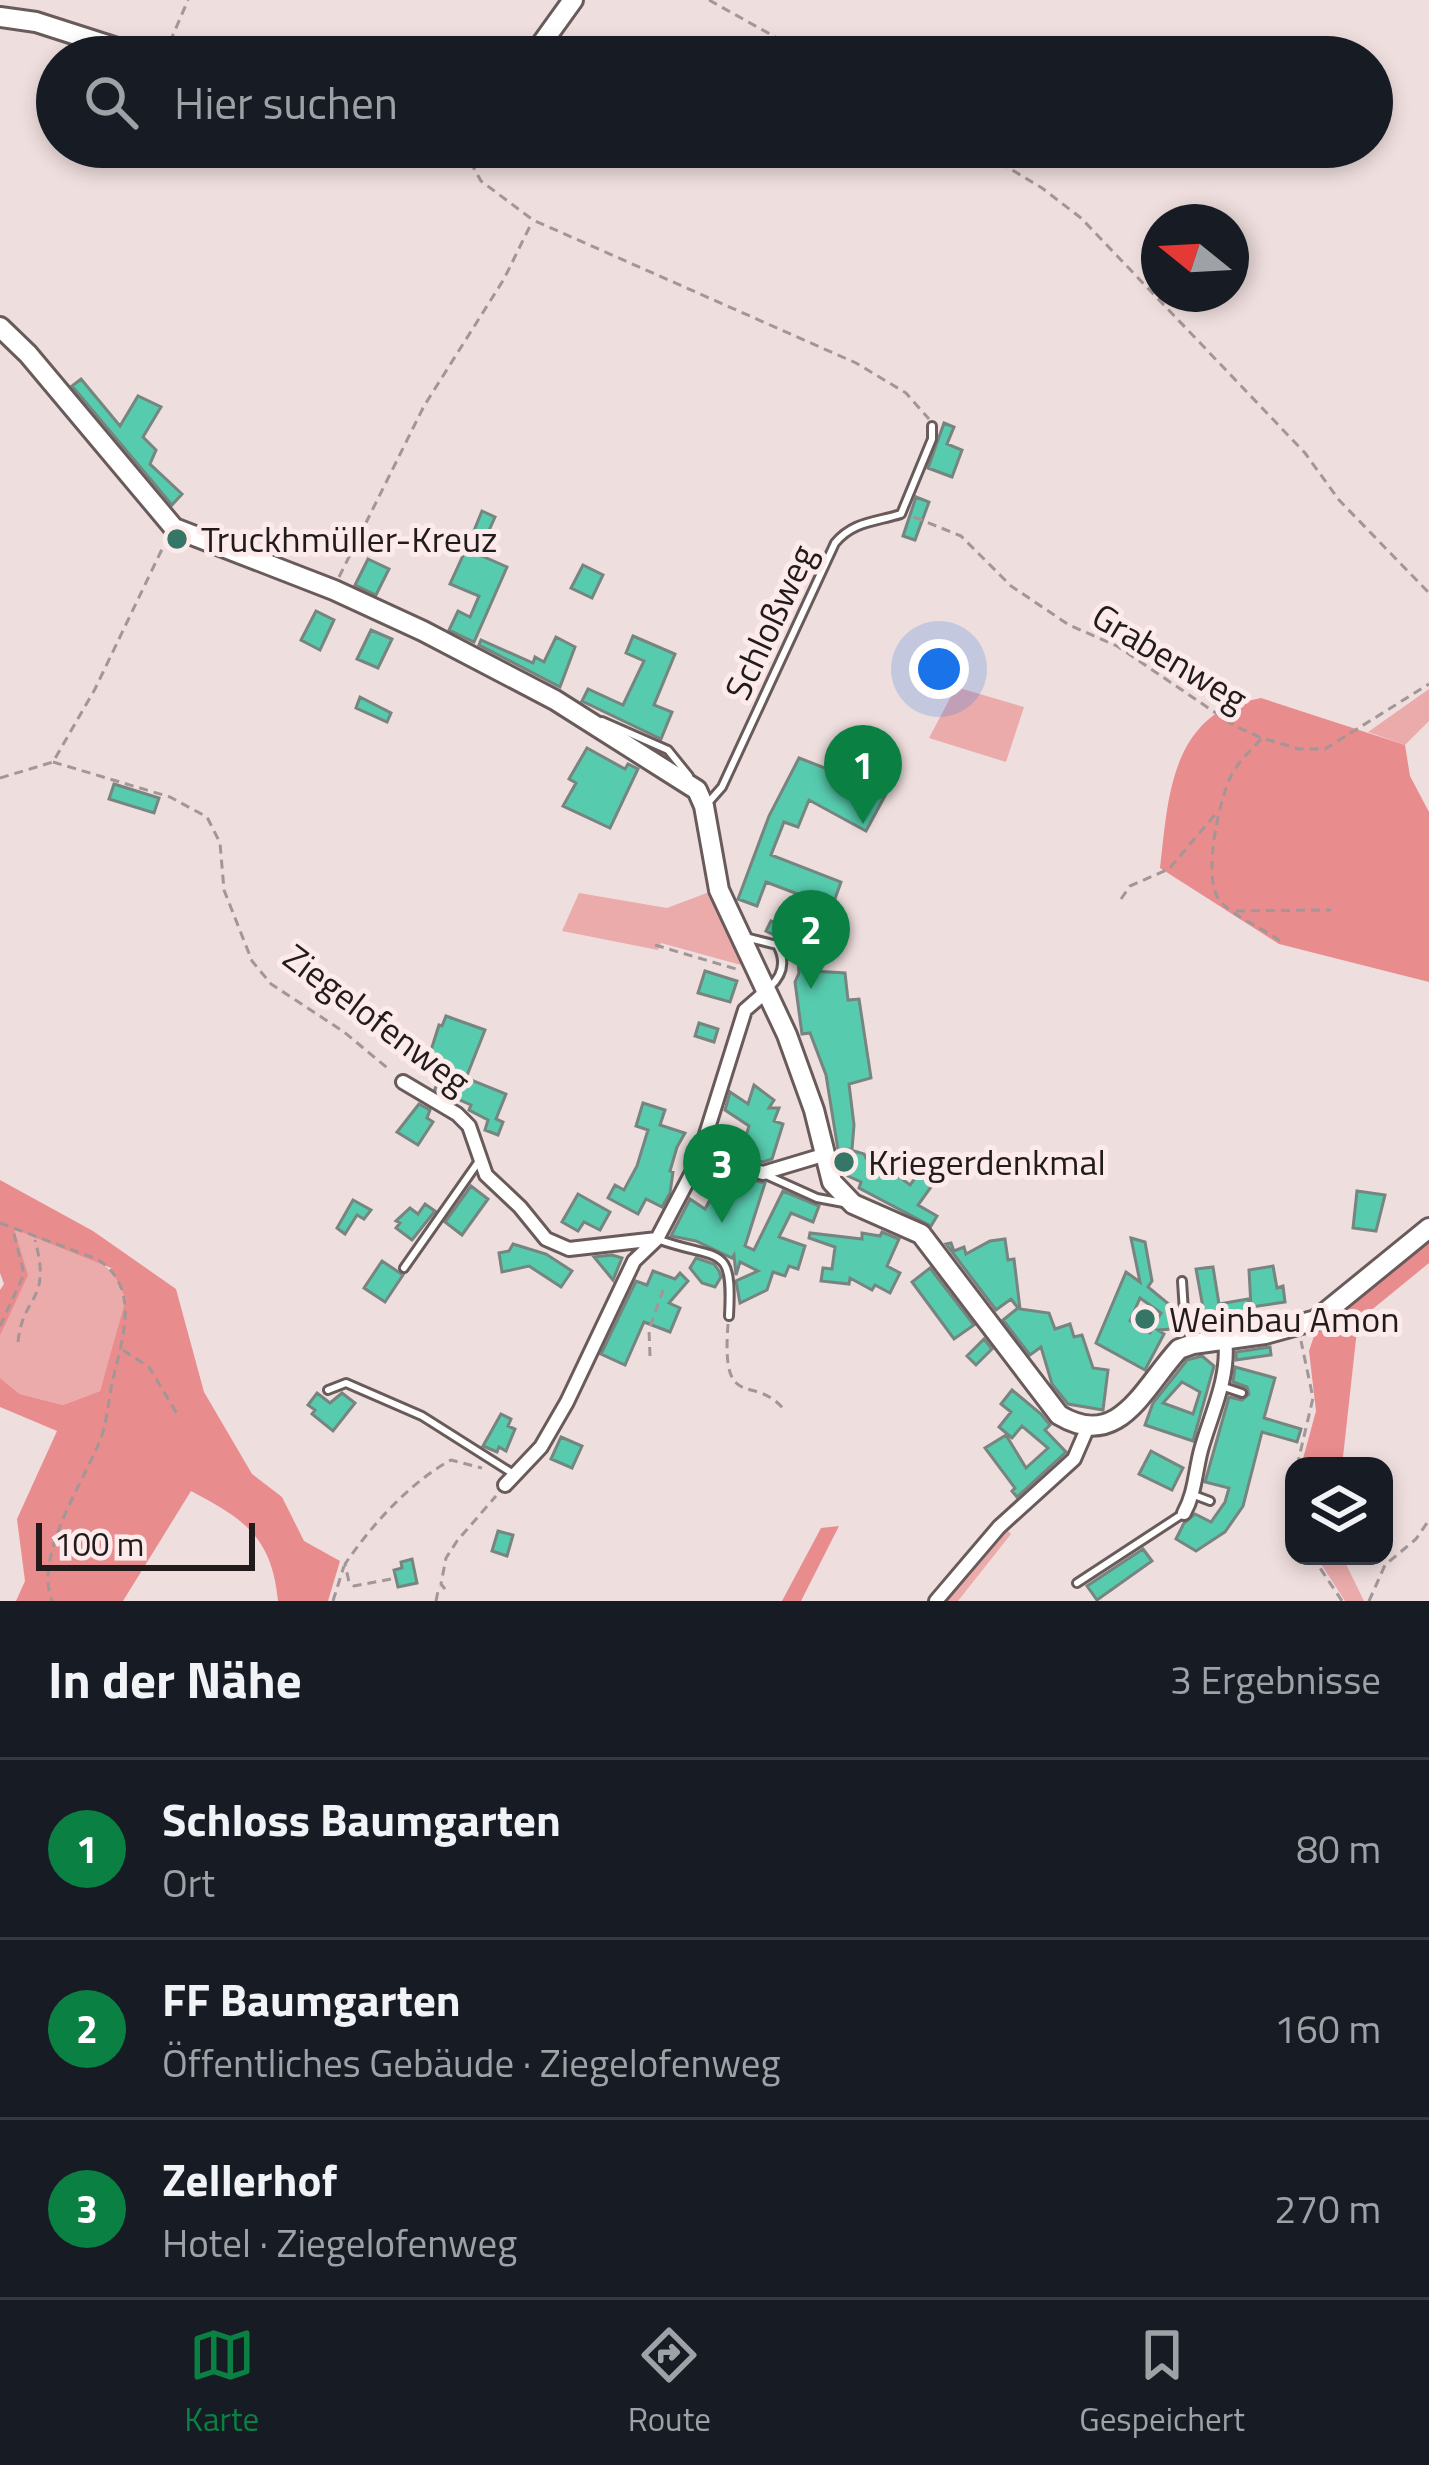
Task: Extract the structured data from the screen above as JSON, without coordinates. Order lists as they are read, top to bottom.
{
  "streets": {
    "street": ["Ziegelofenweg"],
    "lane": ["Schloßweg"],
    "path": ["Grabenweg"]
  },
  "crossings": [
    ["Schloßweg", "Grabenweg"]
  ],
  "places": ["Truckhmüller-Kreuz", "Kriegerdenkmal", "Weinbau Amon"],
  "scale_bar": "100 m",
  "north": "left",
  "page": {
    "search": "Hier suchen",
    "pins": ["1", "2", "3"],
    "scale": "100 m",
    "heading": ["In der Nähe", "3 Ergebnisse"],
    "list": [
      {
        "mark": "1",
        "name": "Schloss Baumgarten",
        "note": "Ort",
        "value": "80 m"
      },
      {
        "mark": "2",
        "name": "FF Baumgarten",
        "note": "Öffentliches Gebäude · Ziegelofenweg",
        "value": "160 m"
      },
      {
        "mark": "3",
        "name": "Zellerhof",
        "note": "Hotel · Ziegelofenweg",
        "value": "270 m"
      }
    ],
    "nav": ["Karte", "Route", "Gespeichert"]
  }
}
